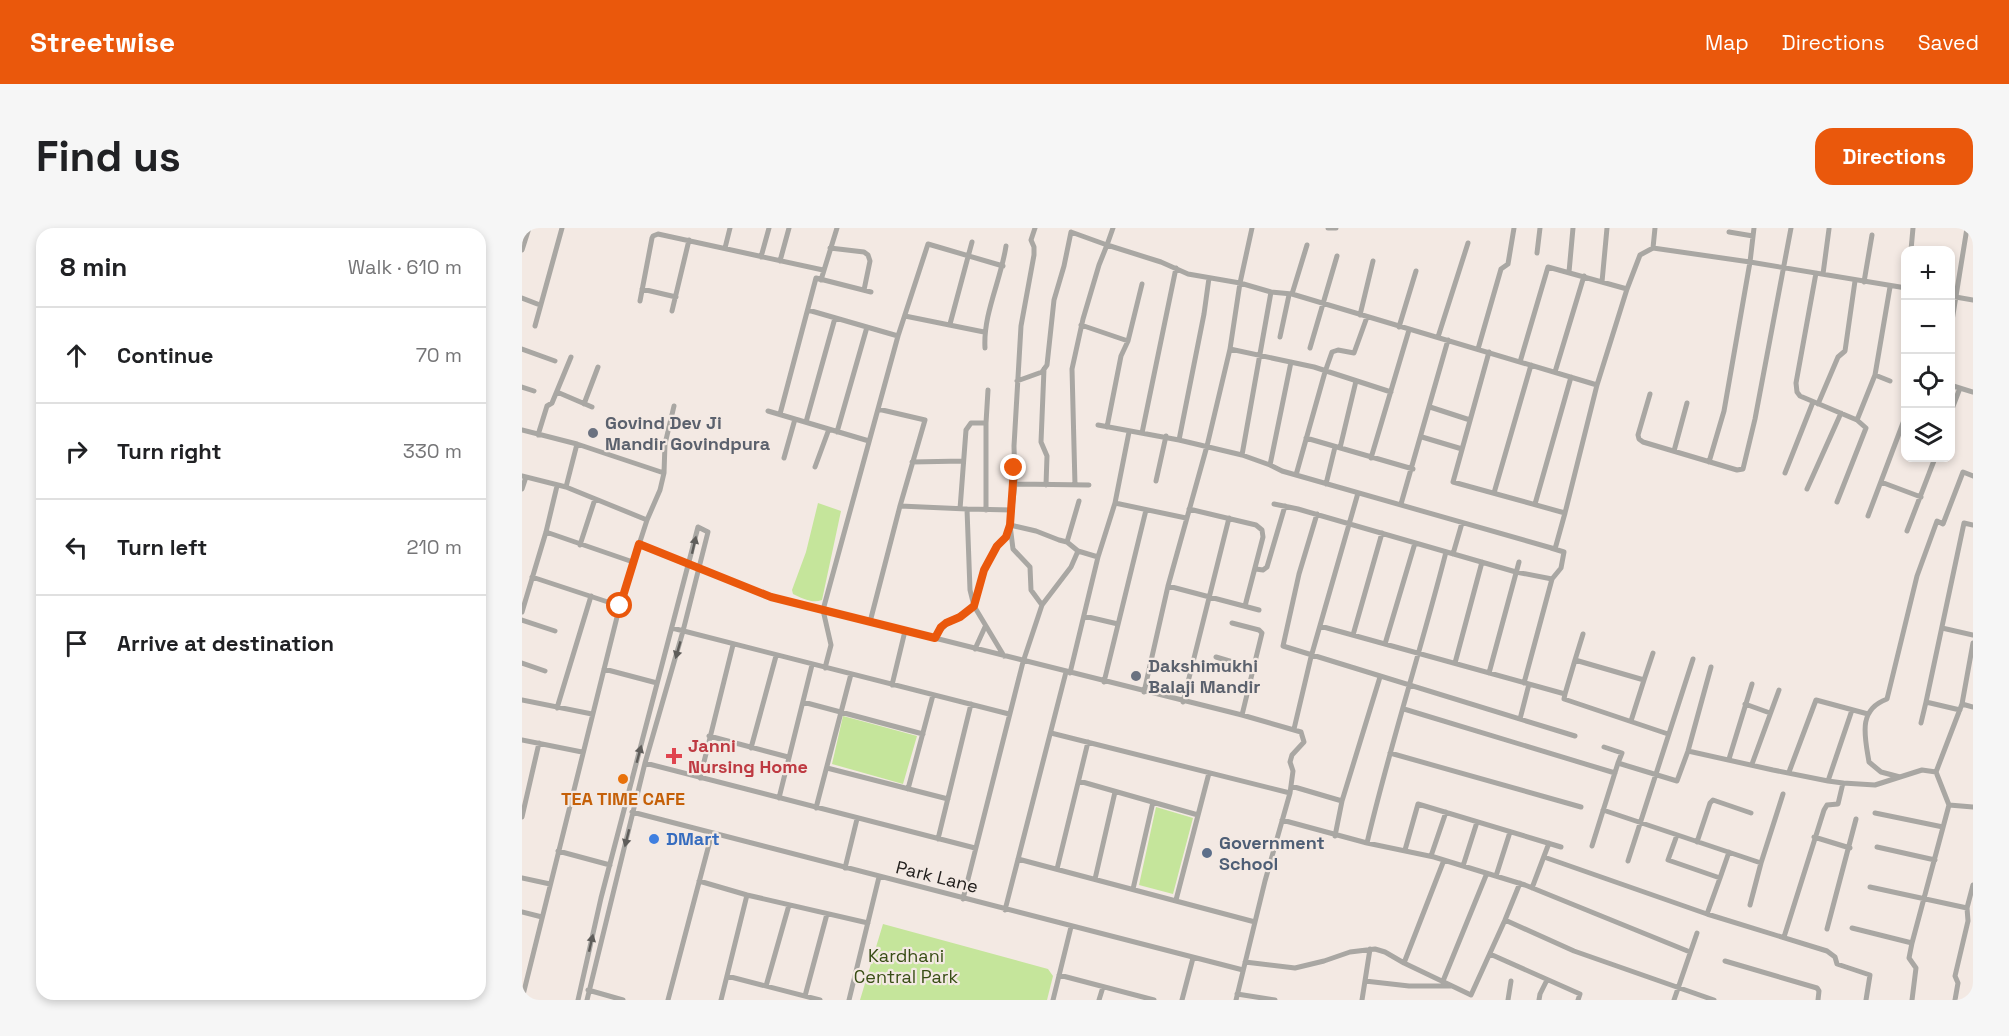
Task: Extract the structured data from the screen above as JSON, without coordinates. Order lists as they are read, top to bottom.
{
  "streets": {
    "street": ["Park Lane"]
  },
  "parks": ["Kardhani Central Park"],
  "places": {
    "other": [
      "Govind Dev Ji Mandir Govindpura",
      "Dakshimukhi Balaji Mandir",
      "TEA TIME CAFE",
      "DMart",
      "Government School"
    ],
    "health": ["Janni Nursing Home"]
  },
  "page": {
    "header": "Streetwise",
    "nav": ["Map", "Directions", "Saved"],
    "buttons": "Directions",
    "title": "Find us",
    "heading": ["8 min", "Walk · 610 m"],
    "map_buttons": ["+", "−"],
    "list": [
      ["Continue", "70 m"],
      ["Turn right", "330 m"],
      ["Turn left", "210 m"],
      "Arrive at destination"
    ]
  }
}
